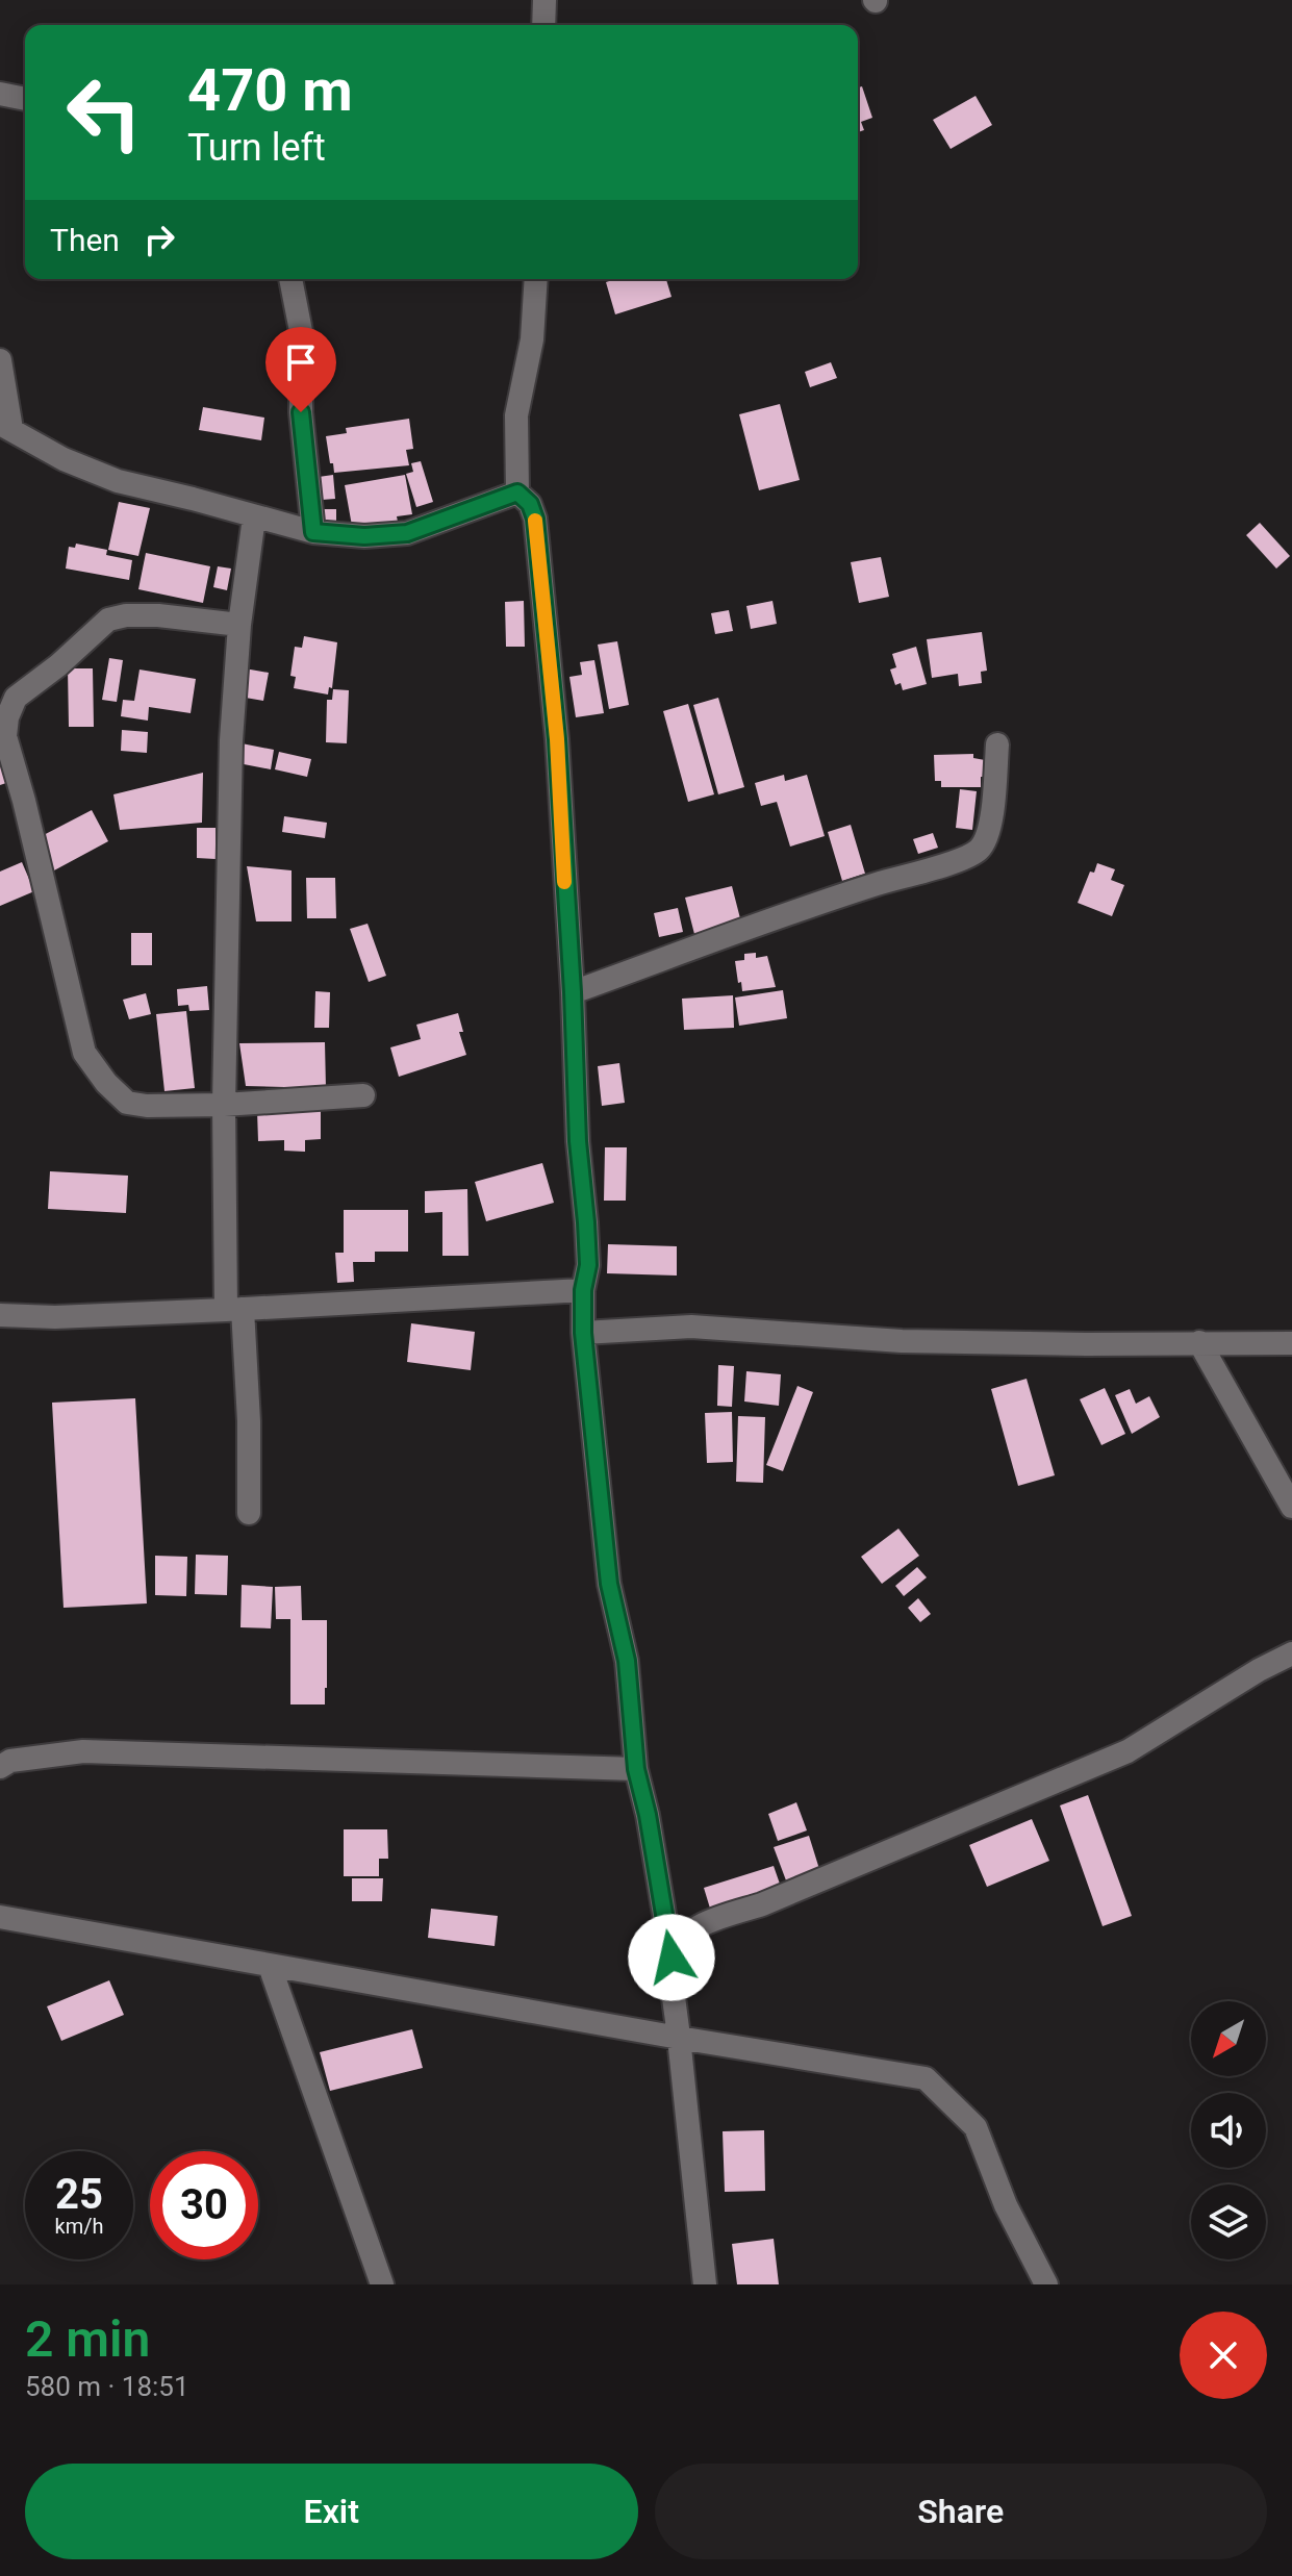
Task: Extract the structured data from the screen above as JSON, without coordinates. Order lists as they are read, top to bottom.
{
  "north": "bottom left",
  "page": {
    "turn": ["470 m", "Turn left"],
    "then": "Then",
    "speed": "25 km/h",
    "limit": "30",
    "heading": ["2 min", "580 m · 18:51"],
    "buttons": ["Exit", "Share"]
  }
}
